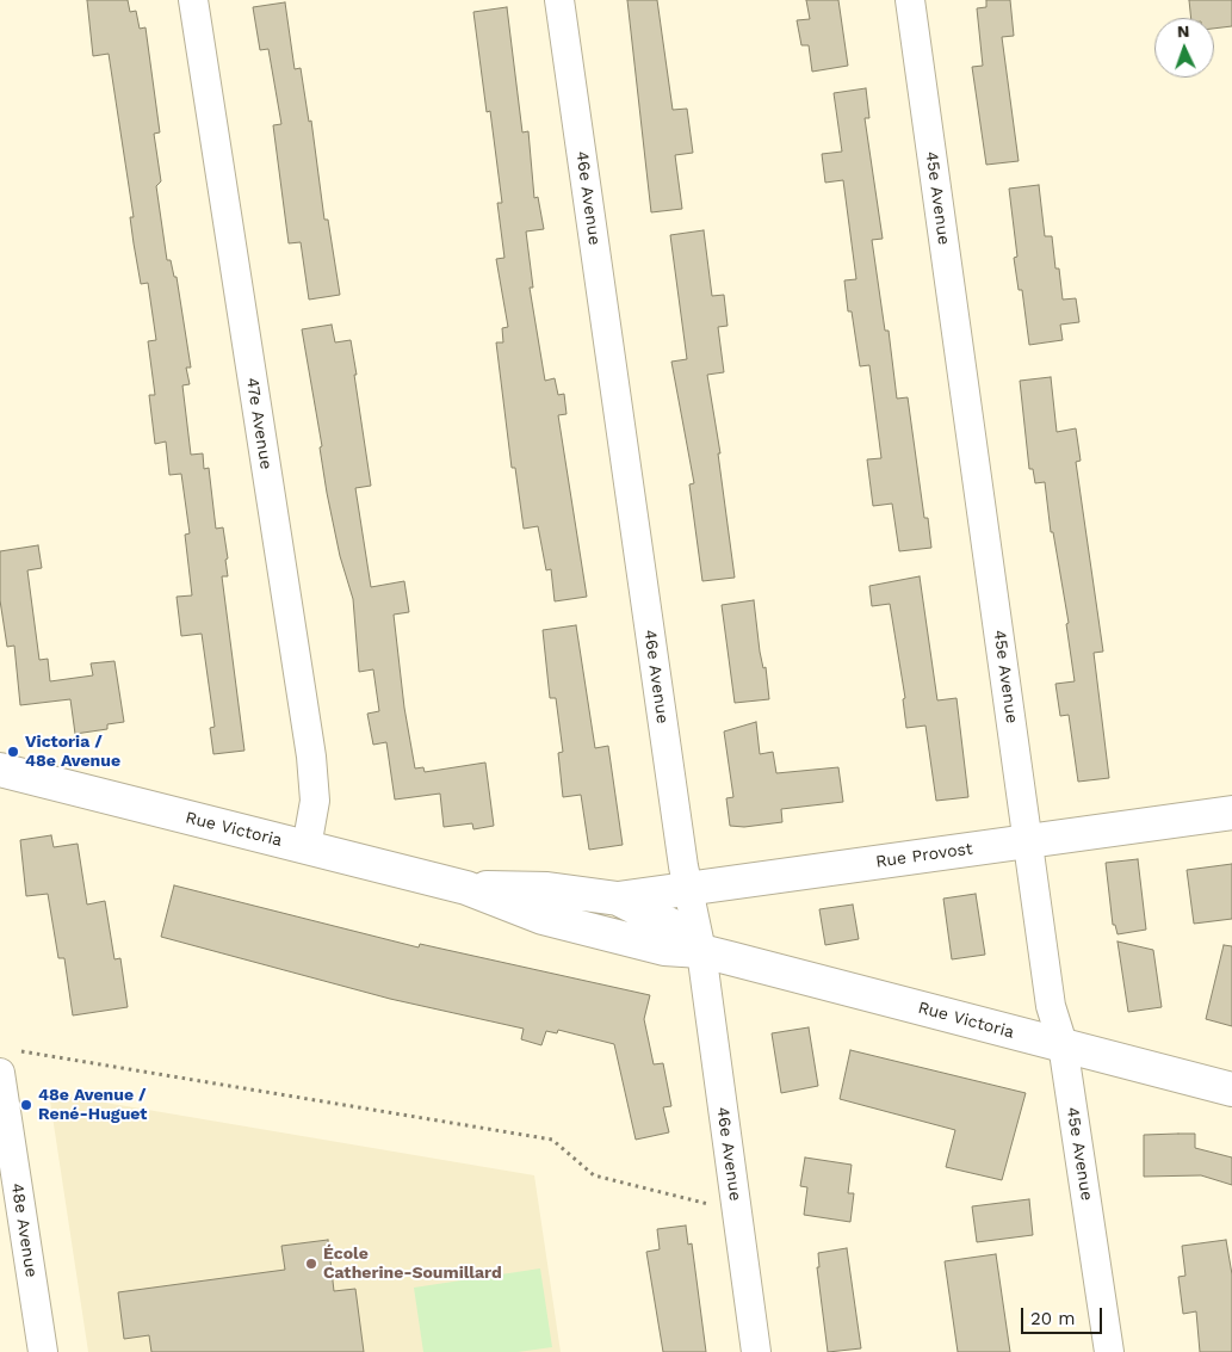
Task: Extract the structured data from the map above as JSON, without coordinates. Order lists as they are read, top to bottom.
{
  "streets": {
    "main road": ["Rue Victoria", "Rue Provost"],
    "street": [
      "46e Avenue",
      "45e Avenue",
      "47e Avenue",
      "48e Avenue"
    ]
  },
  "crossings": [
    ["46e Avenue", "Rue Victoria"],
    ["46e Avenue", "Rue Provost"],
    ["45e Avenue", "Rue Victoria"],
    ["45e Avenue", "Rue Provost"],
    ["47e Avenue", "Rue Victoria"],
    ["Rue Victoria", "Rue Provost"]
  ],
  "places": ["Victoria / 48e Avenue", "48e Avenue / René-Huguet", "École Catherine-Soumillard"],
  "scale_bar": "20 m",
  "north": "top"
}
